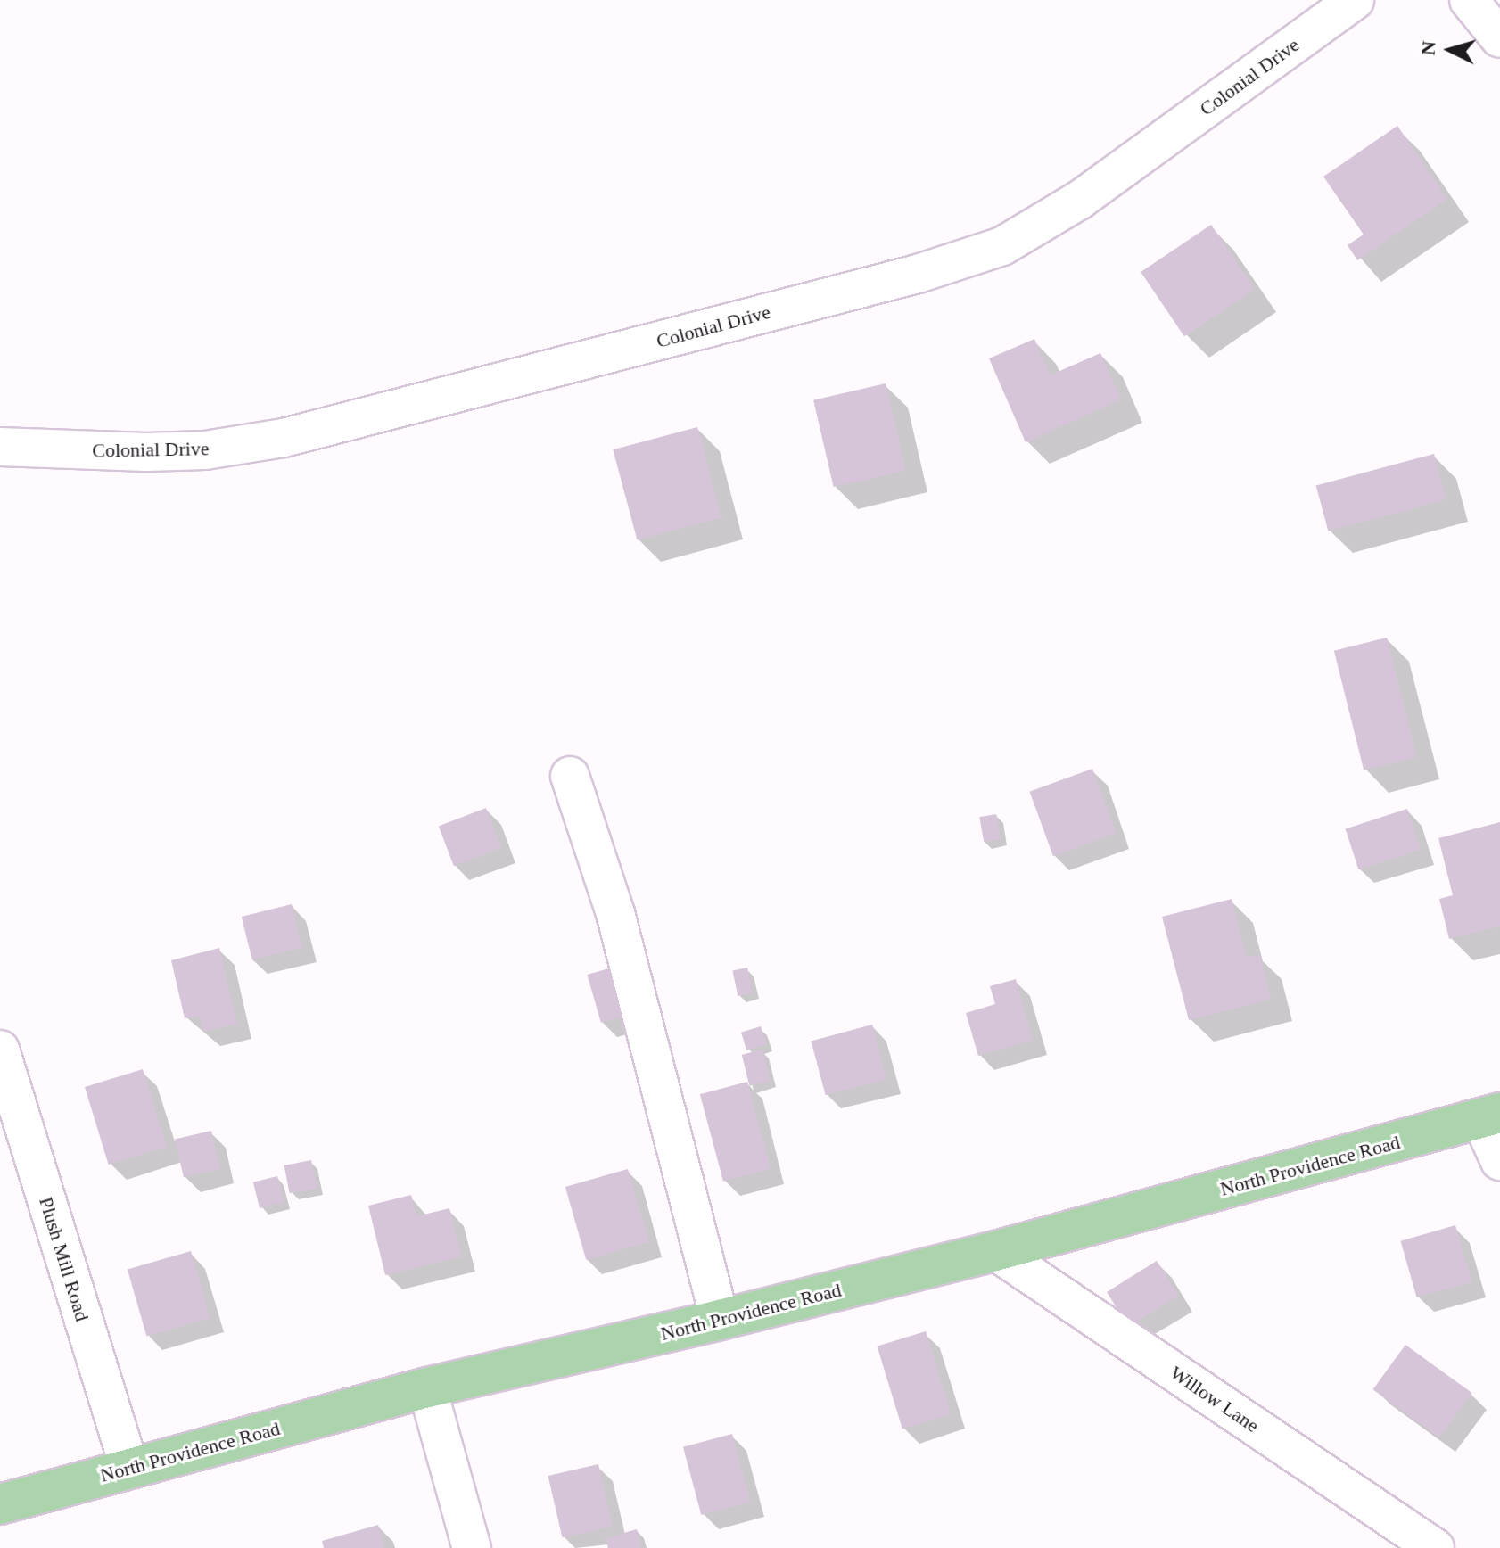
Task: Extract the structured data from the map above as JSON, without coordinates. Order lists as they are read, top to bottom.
{
  "streets": {
    "main road": ["North Providence Road"],
    "street": ["Colonial Drive", "Plush Mill Road", "Willow Lane"]
  },
  "crossings": [
    ["North Providence Road", "Plush Mill Road"],
    ["North Providence Road", "Willow Lane"]
  ],
  "north": "left"
}
